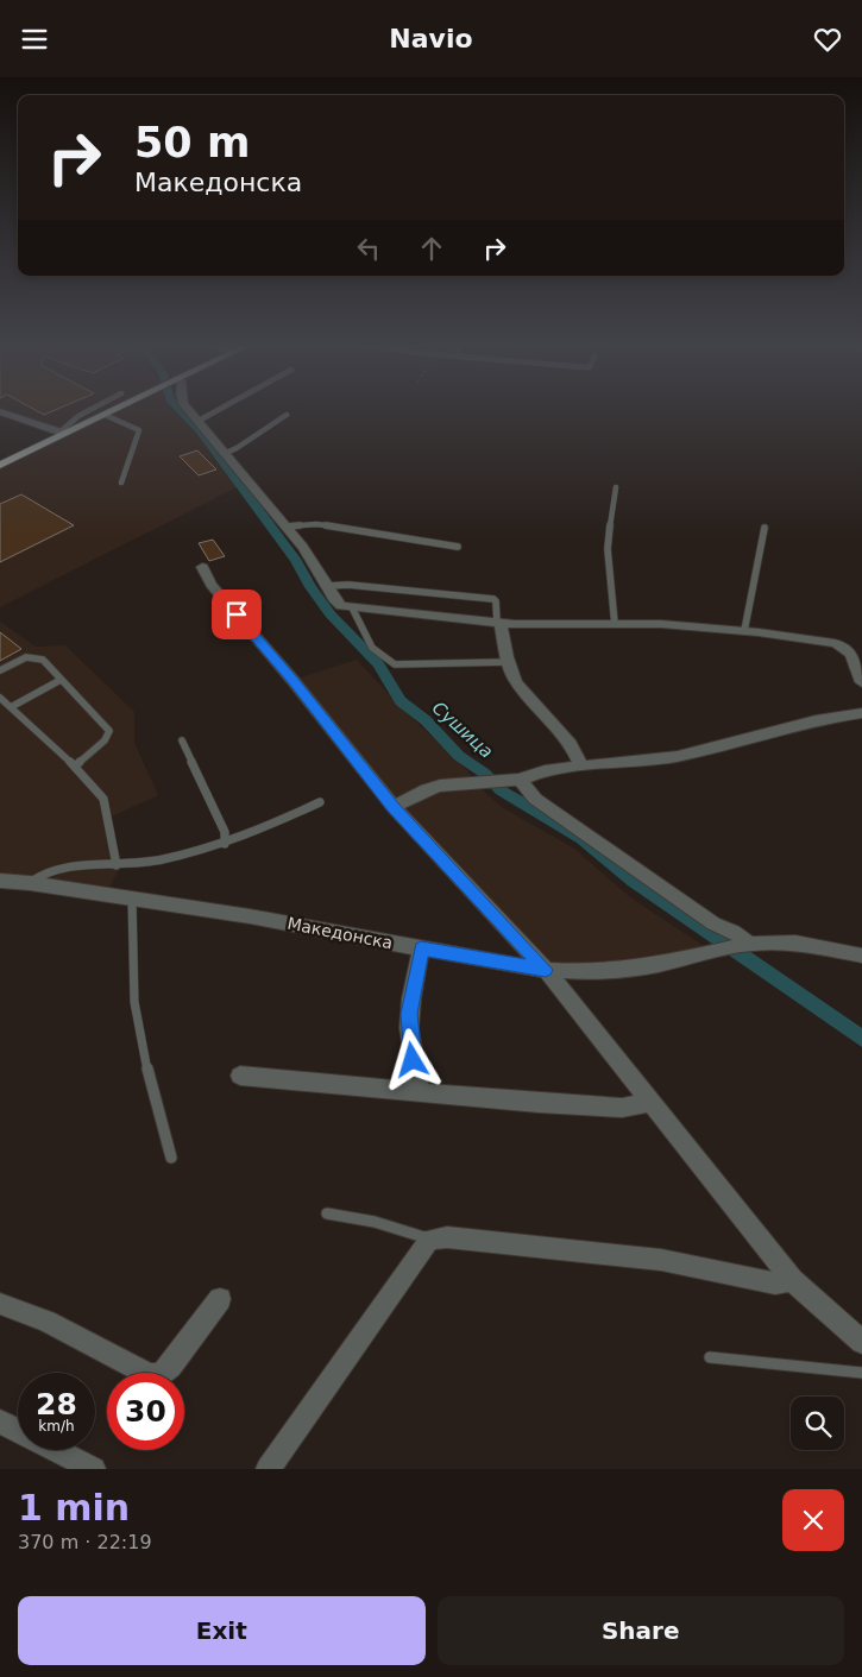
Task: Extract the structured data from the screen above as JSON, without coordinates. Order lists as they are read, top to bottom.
{
  "streets": {
    "street": ["Македонска"]
  },
  "water": ["Сушица"],
  "page": {
    "header": "Navio",
    "turn": ["50 m", "Македонска"],
    "speed": "28 km/h",
    "limit": "30",
    "heading": ["1 min", "370 m · 22:19"],
    "buttons": ["Exit", "Share"]
  }
}
